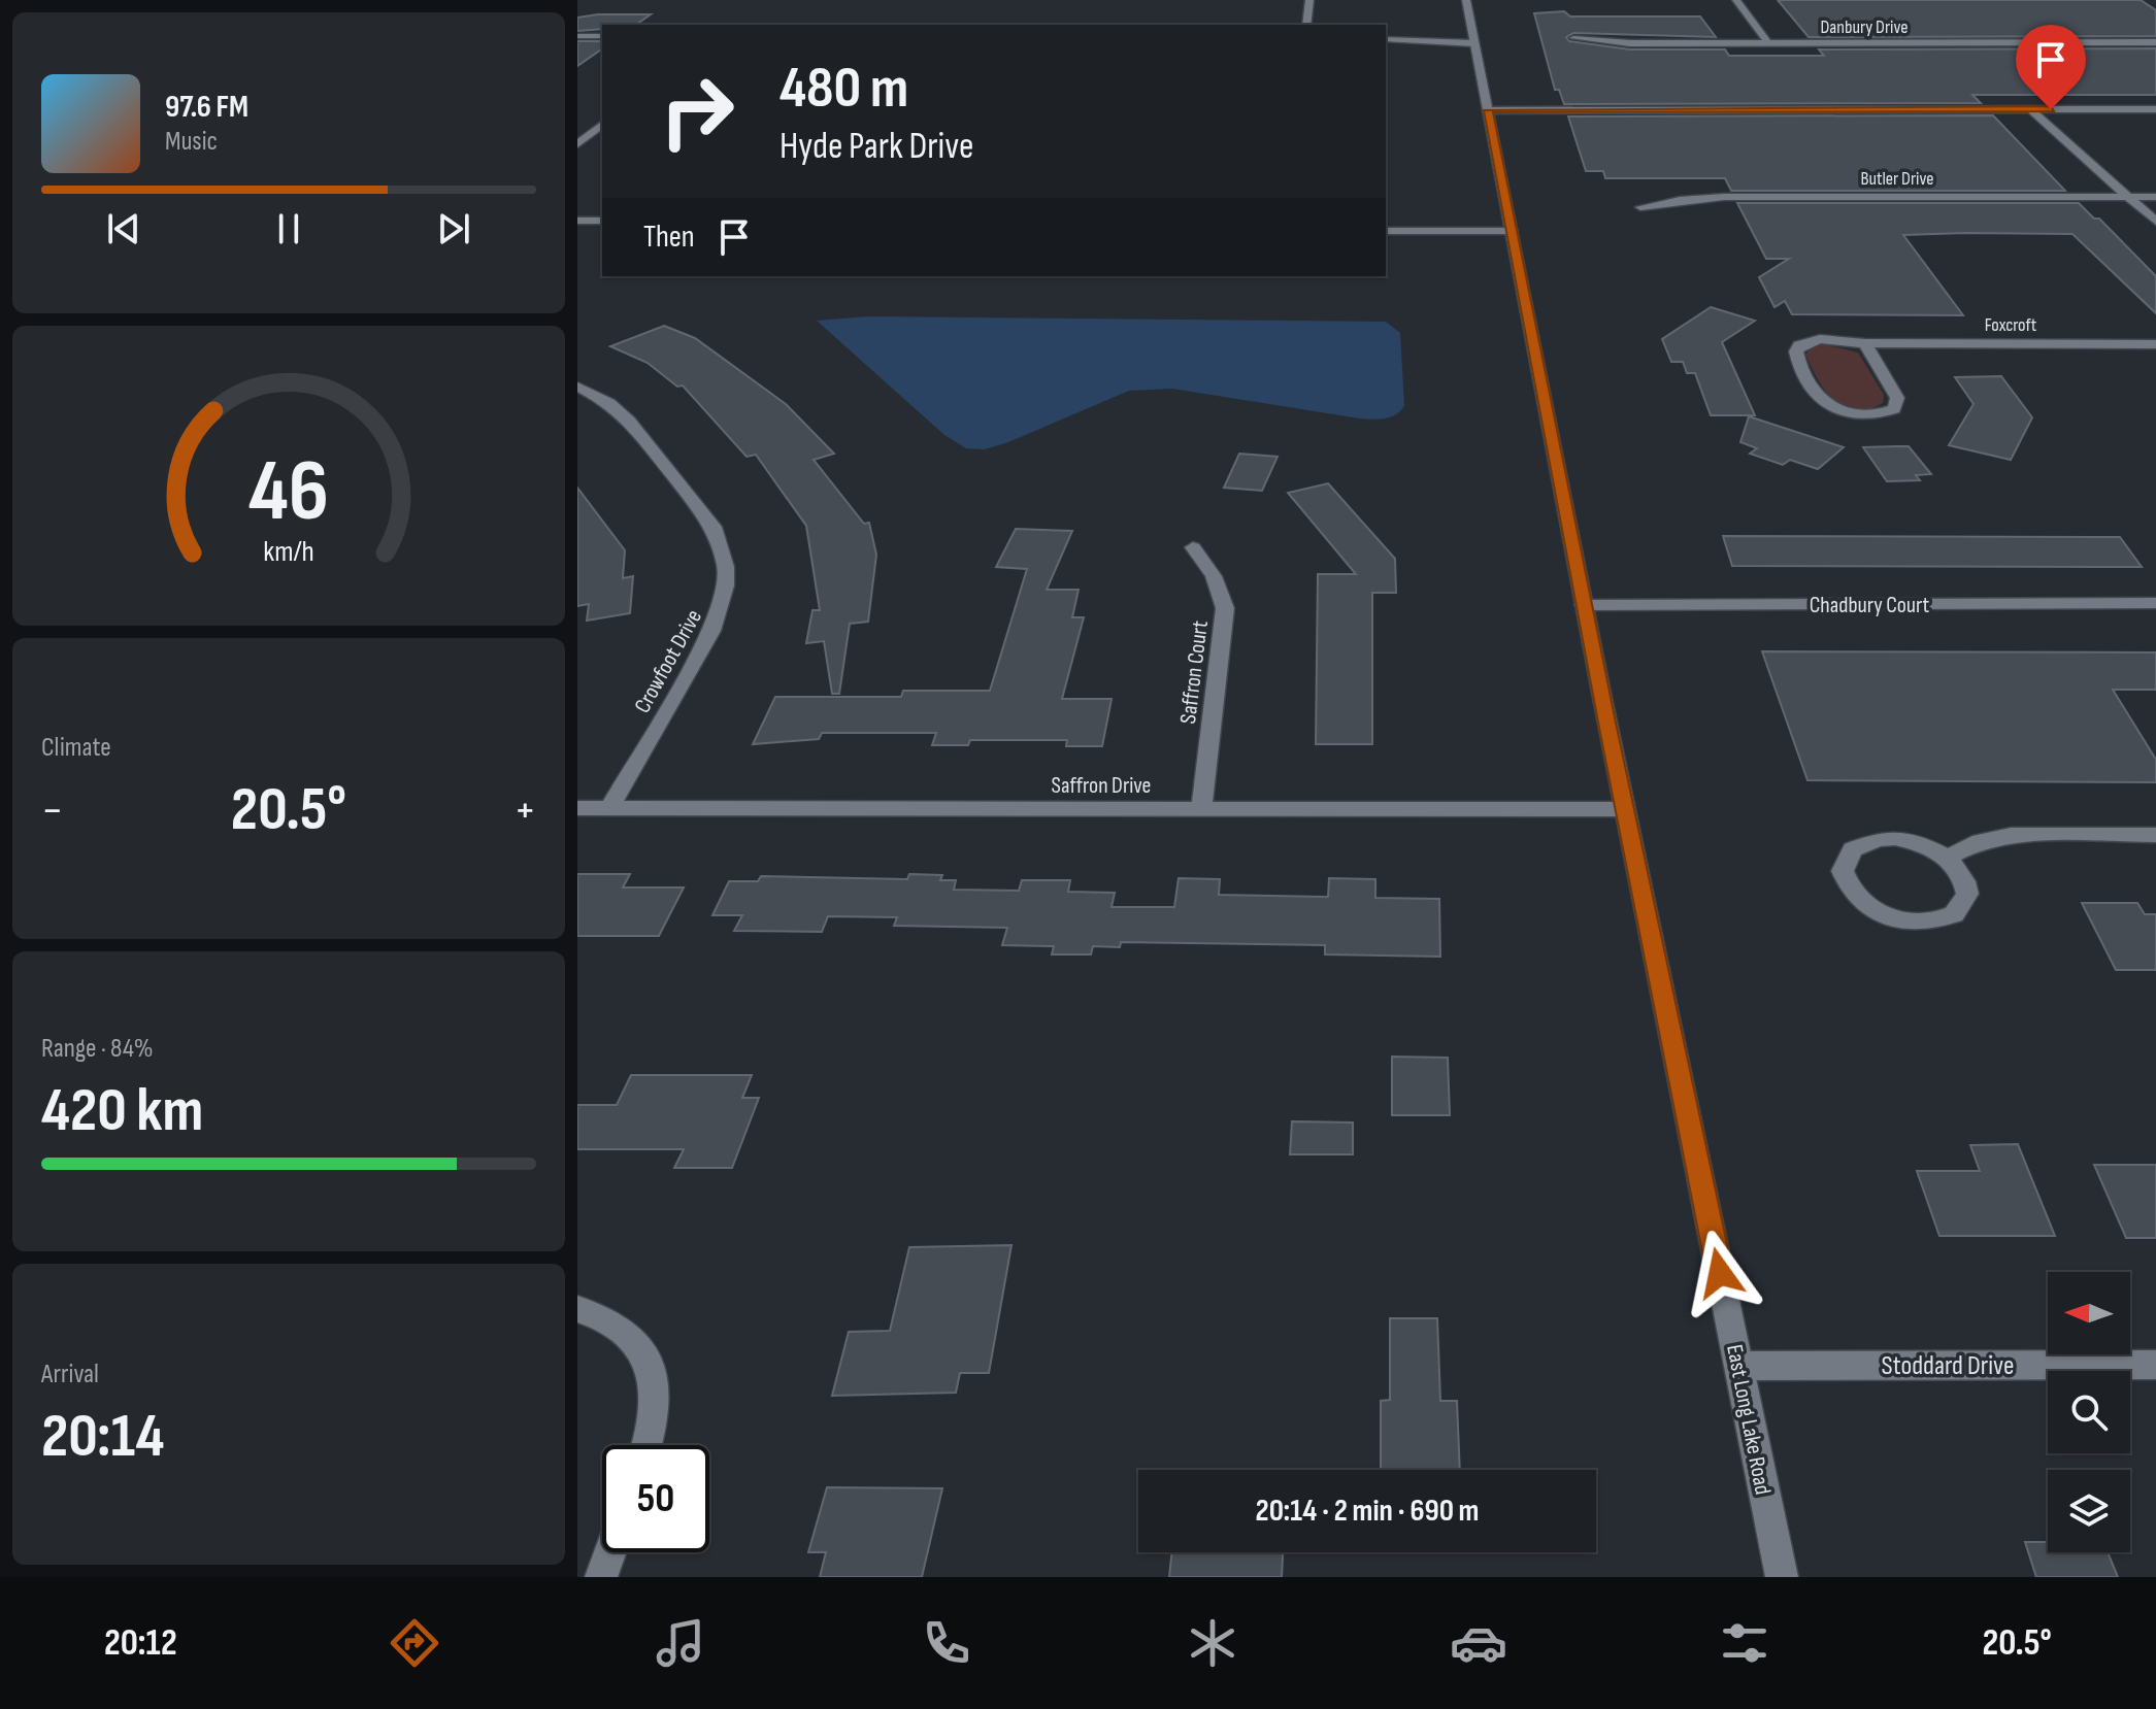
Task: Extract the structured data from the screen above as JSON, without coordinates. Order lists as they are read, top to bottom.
{
  "streets": {
    "street": [
      "Danbury Drive",
      "Butler Drive",
      "Foxcroft",
      "Chadbury Court",
      "Crowfoot Drive",
      "Saffron Court",
      "Saffron Drive",
      "Stoddard Drive",
      "East Long Lake Road"
    ]
  },
  "crossings": [
    ["Chadbury Court", "East Long Lake Road"],
    ["Crowfoot Drive", "Saffron Drive"],
    ["Saffron Court", "Saffron Drive"],
    ["Saffron Drive", "East Long Lake Road"],
    ["Stoddard Drive", "East Long Lake Road"]
  ],
  "north": "left",
  "page": {
    "turn": ["480 m", "Hyde Park Drive"],
    "song": ["97.6 FM", "Music"],
    "then": "Then",
    "tile": [
      "Climate",
      ["Range · 84%", "420 km"],
      ["Arrival", "20:14"]
    ],
    "heat": ["−", "20.5°", "+"],
    "limit": "50",
    "trip": "20:14 · 2 min · 690 m",
    "tabs": ["20:12", "20.5°"],
    "gauge": ["46", "km/h"]
  }
}
